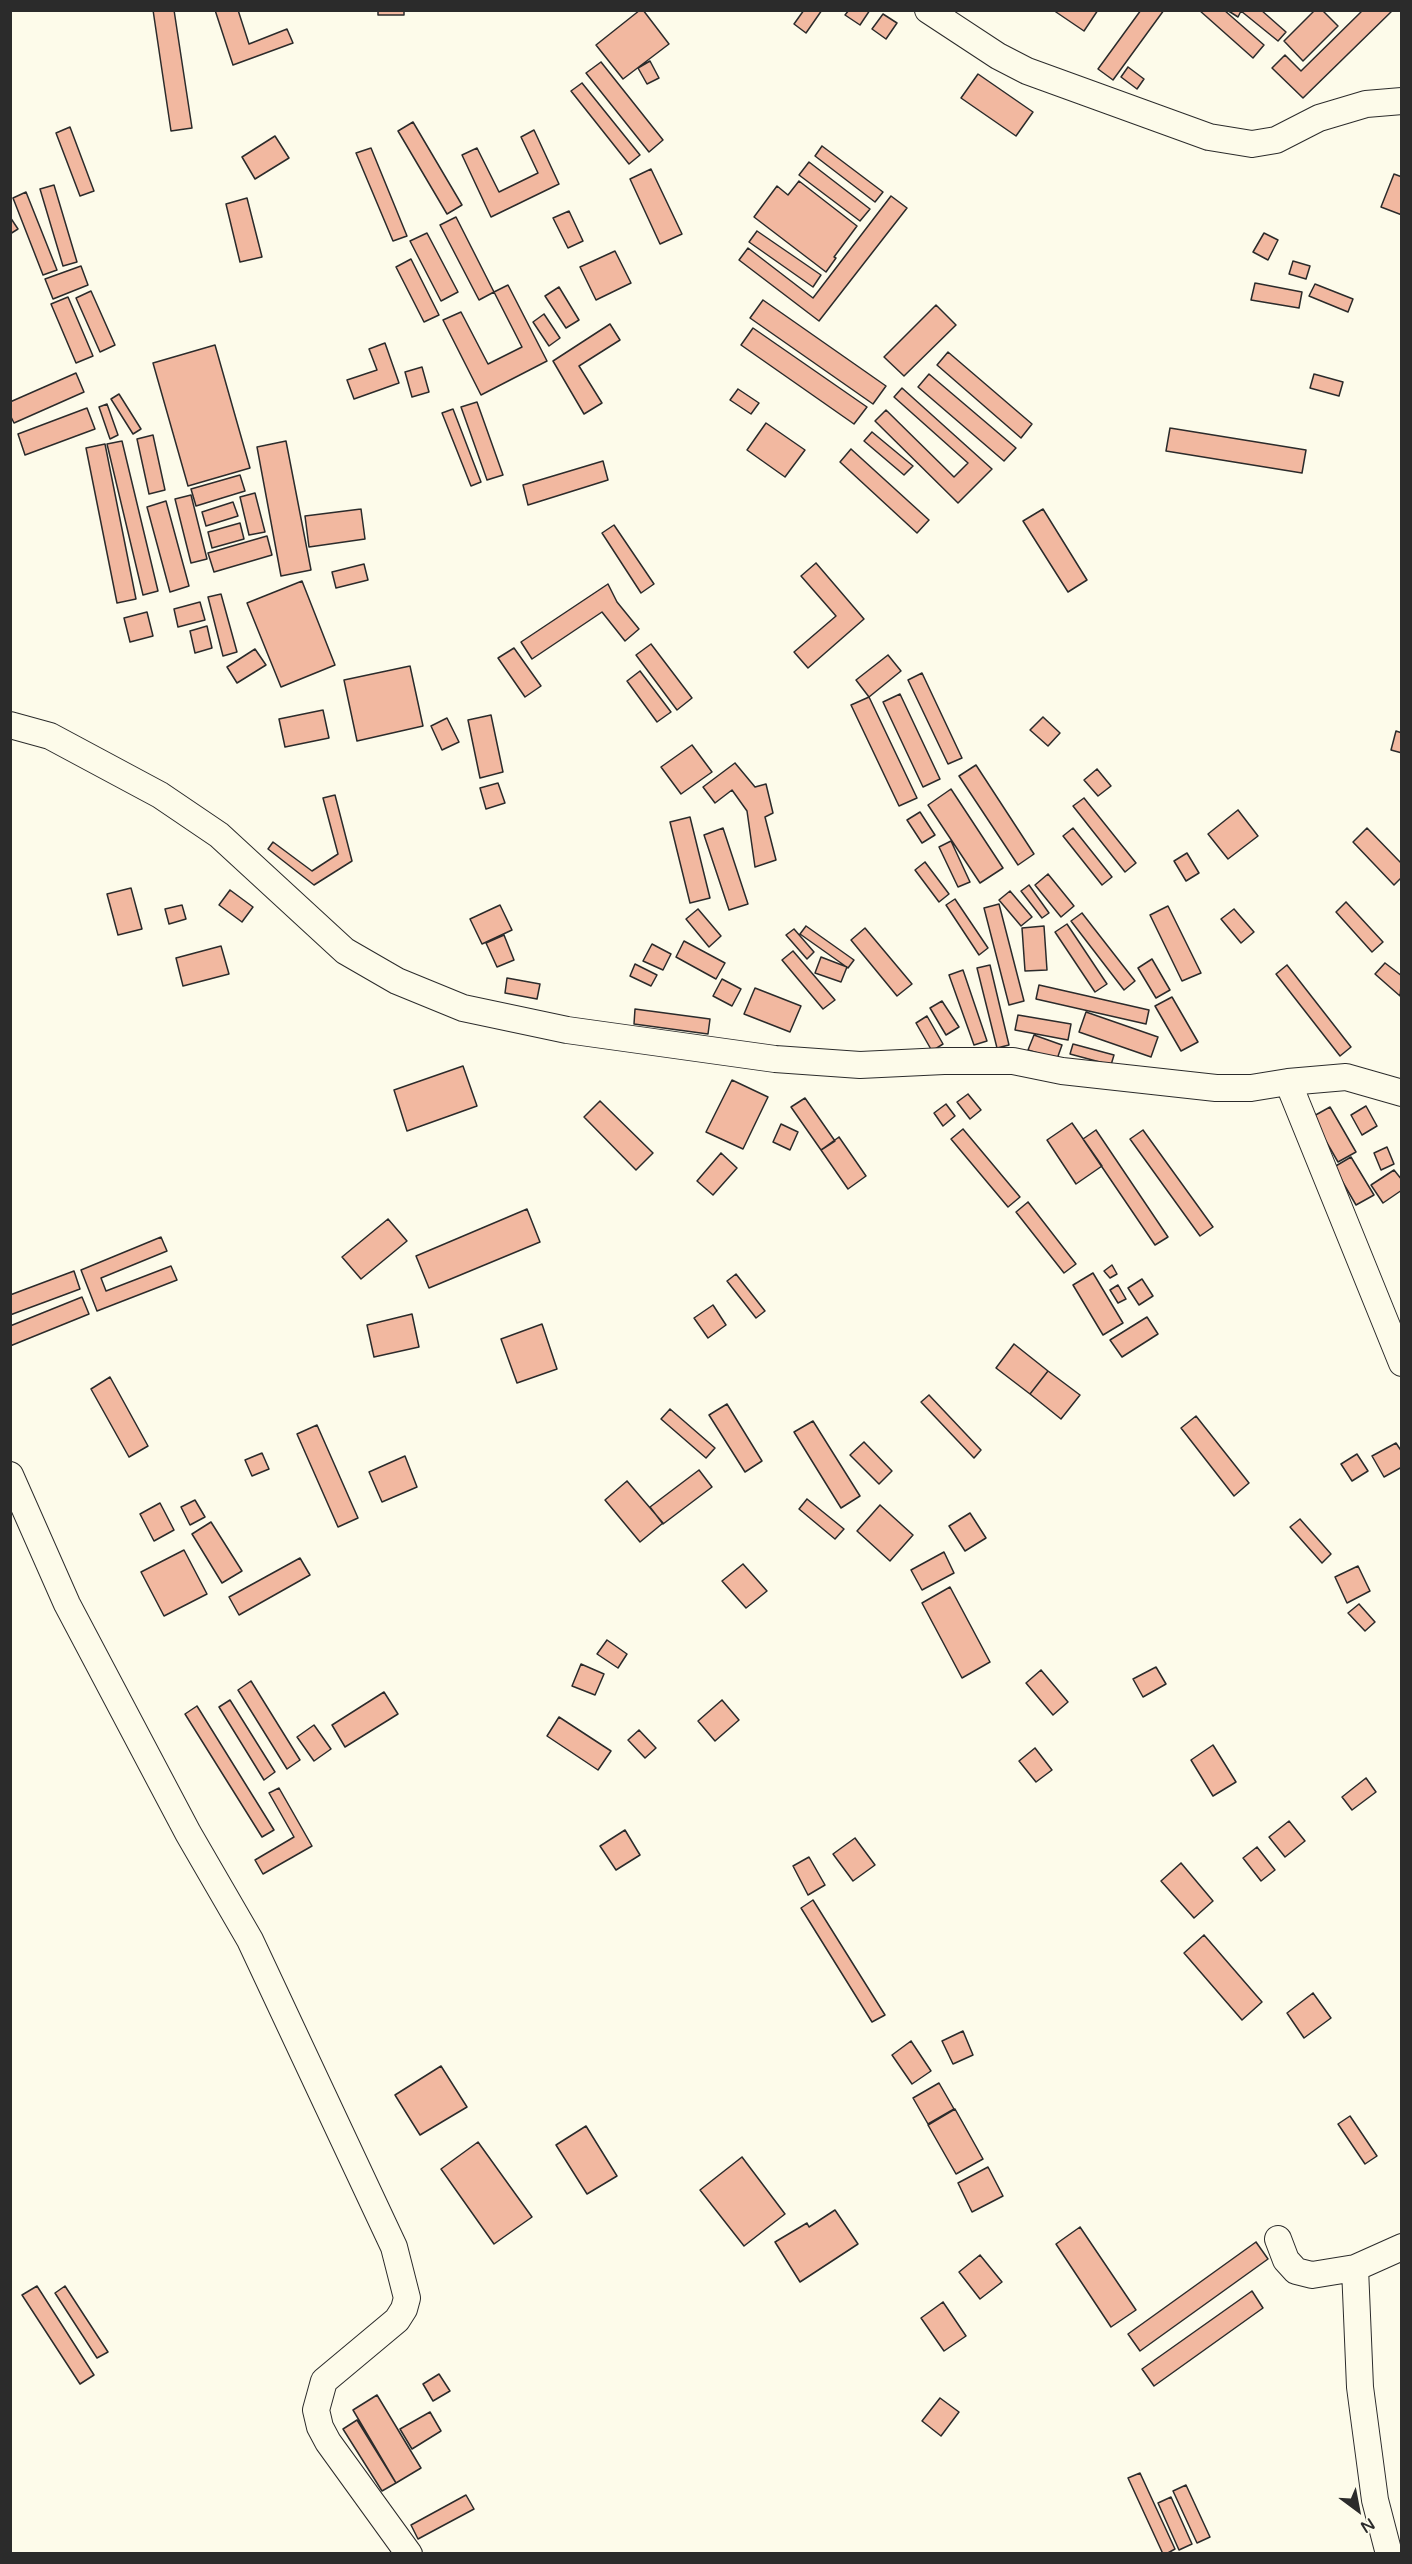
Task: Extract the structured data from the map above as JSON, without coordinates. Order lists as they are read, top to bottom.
{
  "north": "bottom right"
}
